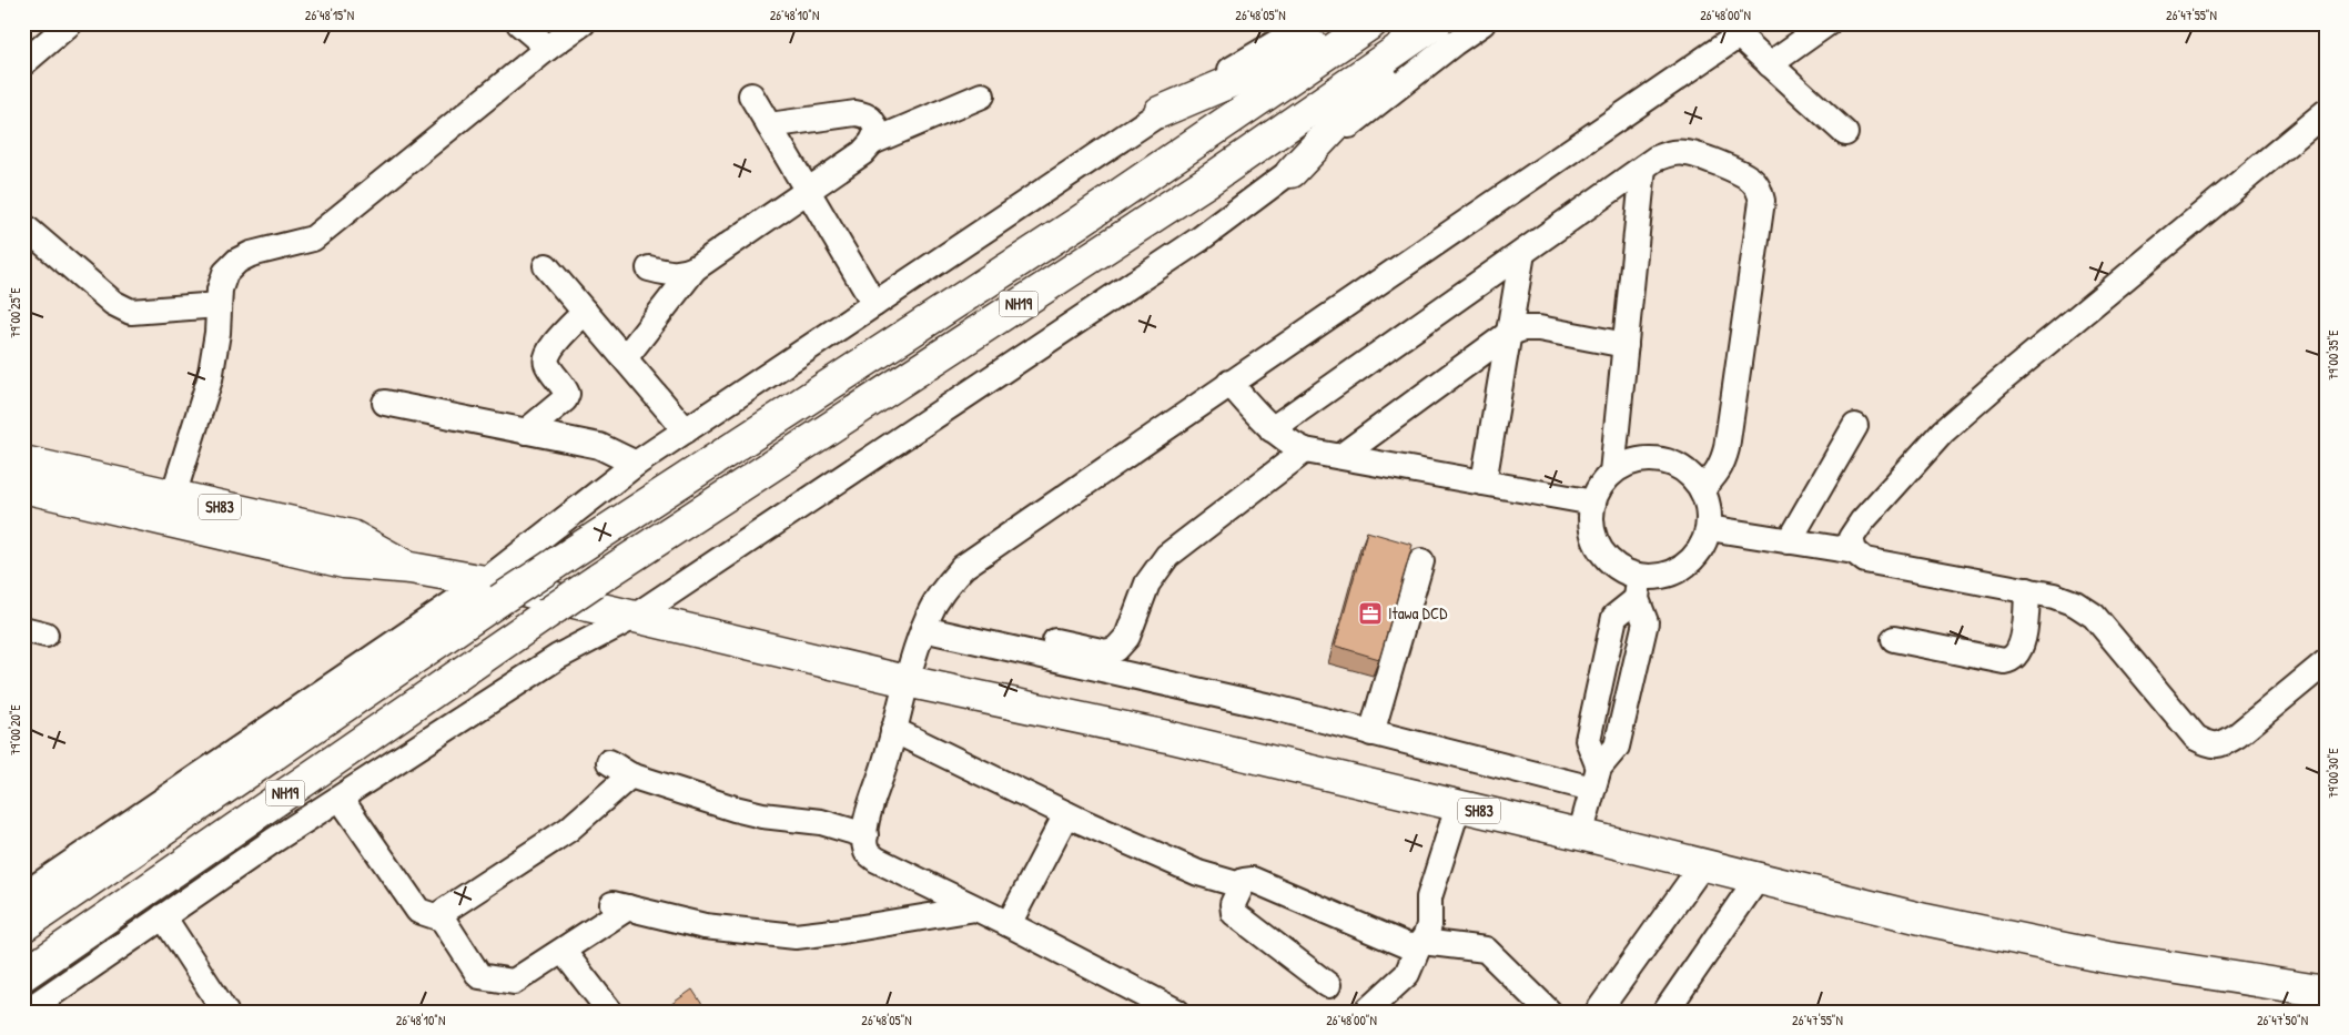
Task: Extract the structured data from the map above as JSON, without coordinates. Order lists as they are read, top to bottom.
{
  "streets": {
    "main road": ["NH19", "SH83"]
  },
  "crossings": [
    ["NH19", "SH83"]
  ],
  "places": {
    "office": ["Itawa DCD"]
  },
  "coordinates": [
    "26°48'15\"N",
    "26°48'10\"N",
    "26°48'05\"N",
    "26°48'00\"N",
    "26°47'55\"N",
    "79°00'25\"E",
    "79°00'35\"E",
    "79°00'20\"E",
    "79°00'30\"E",
    "26°47'50\"N"
  ]
}
